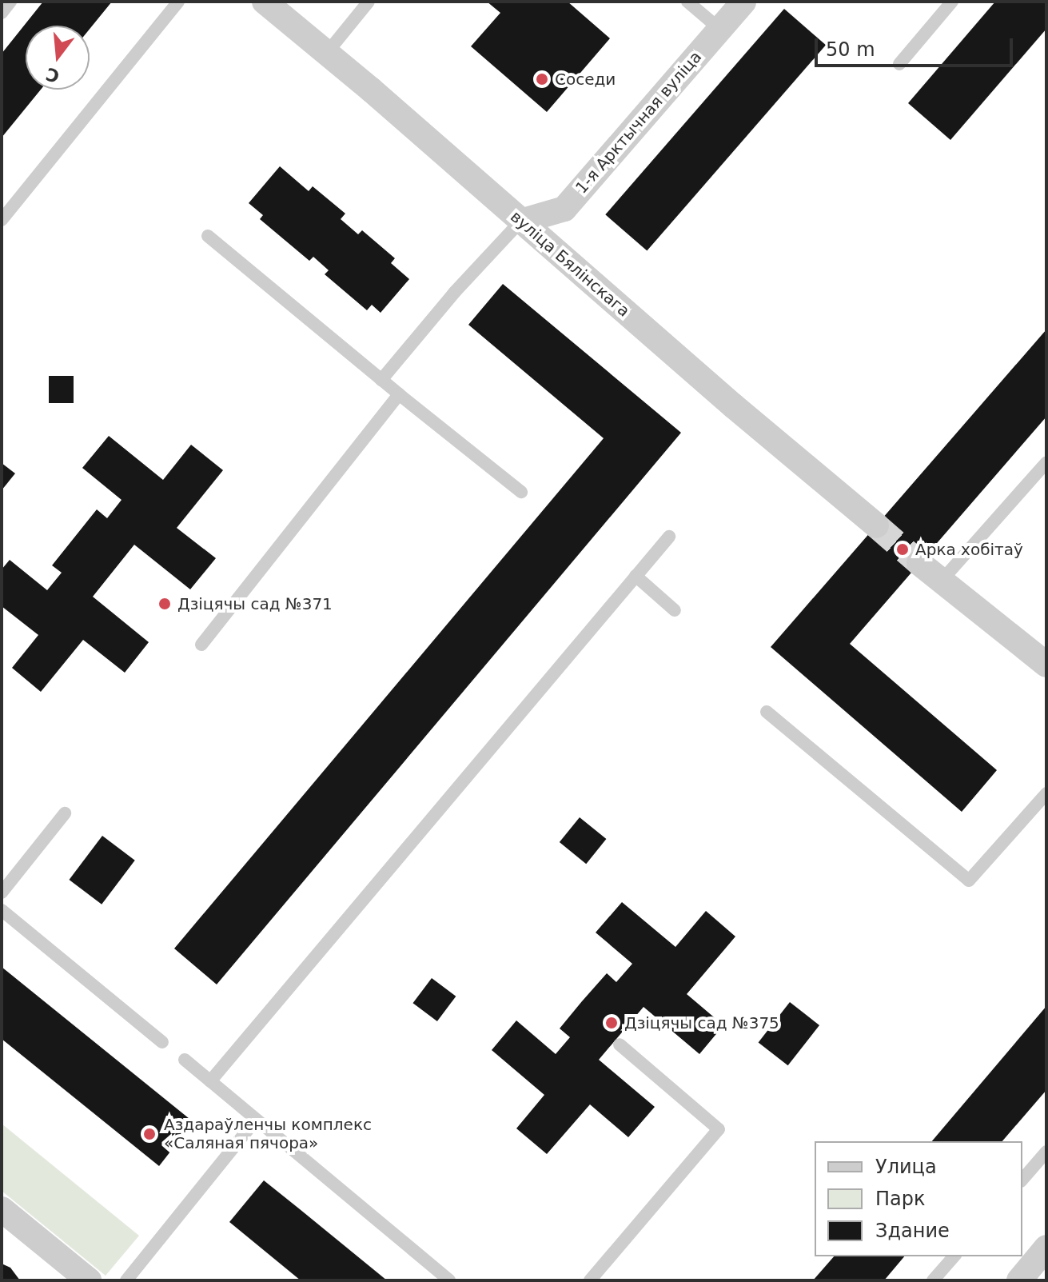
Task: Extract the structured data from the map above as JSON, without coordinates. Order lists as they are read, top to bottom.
{
  "streets": {
    "street": ["1-я Арктычная вуліца", "вуліца Бялінскага"]
  },
  "crossings": [
    ["1-я Арктычная вуліца", "вуліца Бялінскага"]
  ],
  "places": [
    "Соседи",
    "Арка хобітаў",
    "Дзіцячы сад №371",
    "Дзіцячы сад №375",
    "Аздараўленчы комплекс «Саляная пячора»"
  ],
  "legend": ["Улица", "Парк", "Здание"],
  "scale_bar": "50 m",
  "north": "bottom"
}
